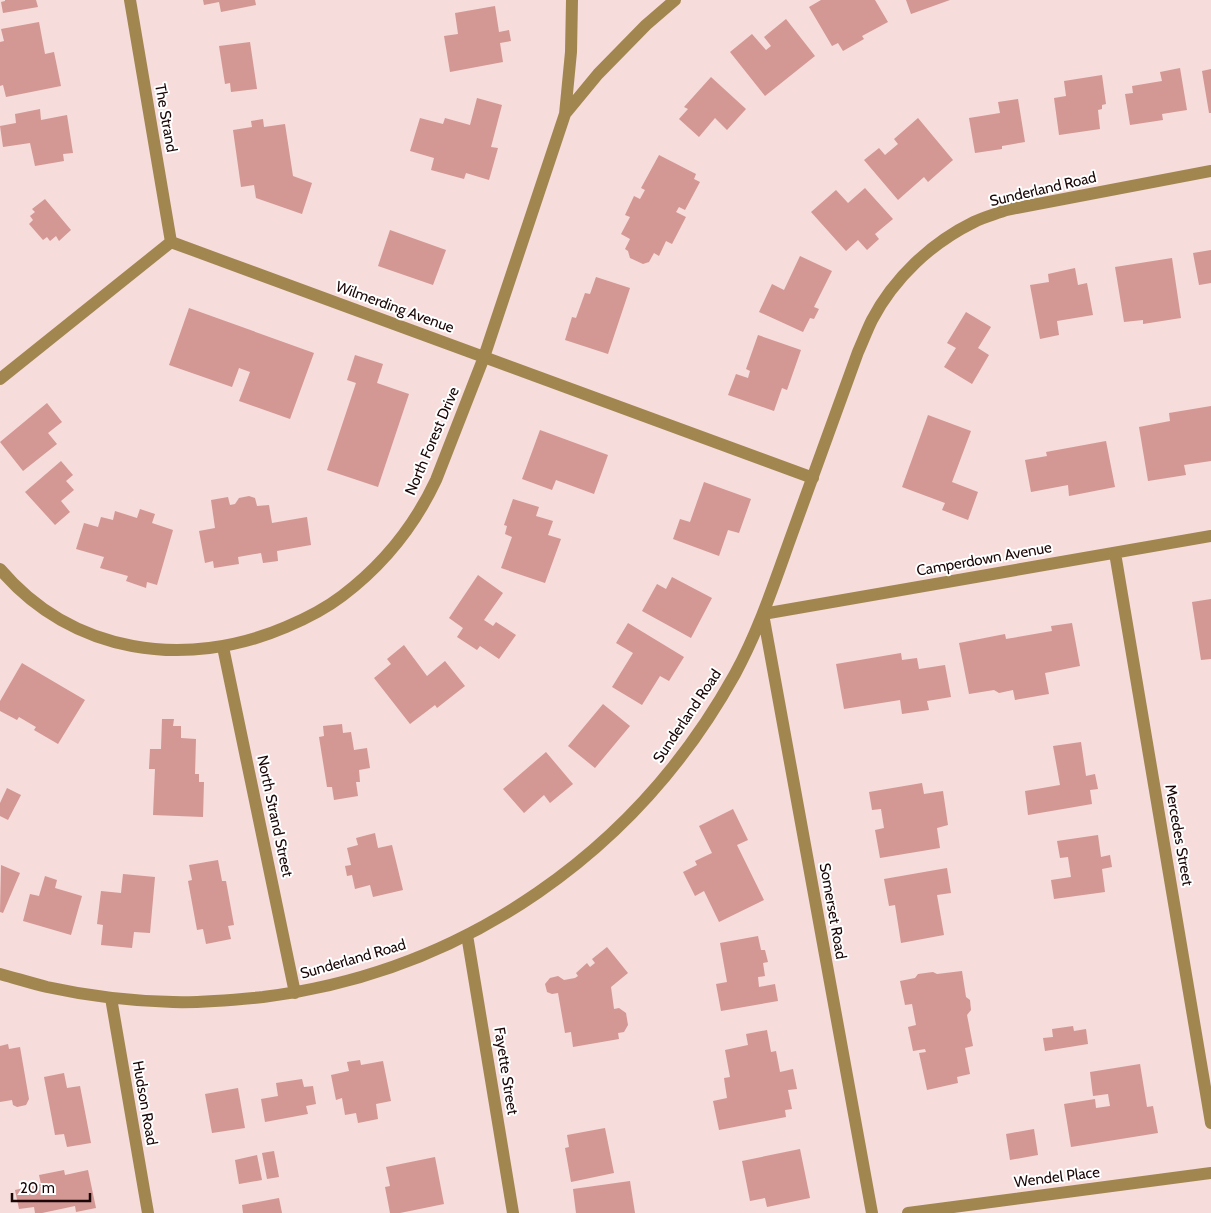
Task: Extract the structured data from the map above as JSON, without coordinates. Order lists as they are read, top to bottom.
{
  "streets": {
    "street": [
      "The Strand",
      "Sunderland Road",
      "Wilmerding Avenue",
      "North Forest Drive",
      "Camperdown Avenue",
      "North Strand Street",
      "Mercedes Street",
      "Somerset Road",
      "Fayette Street",
      "Hudson Road",
      "Wendel Place"
    ]
  },
  "crossings": [
    ["The Strand", "Wilmerding Avenue"],
    ["Sunderland Road", "Wilmerding Avenue"],
    ["Sunderland Road", "Camperdown Avenue"],
    ["Sunderland Road", "North Strand Street"],
    ["Sunderland Road", "Somerset Road"],
    ["Sunderland Road", "Fayette Street"],
    ["Sunderland Road", "Hudson Road"],
    ["Wilmerding Avenue", "North Forest Drive"],
    ["North Forest Drive", "North Strand Street"],
    ["Camperdown Avenue", "Mercedes Street"],
    ["Camperdown Avenue", "Somerset Road"]
  ],
  "scale_bar": "20 m"
}
